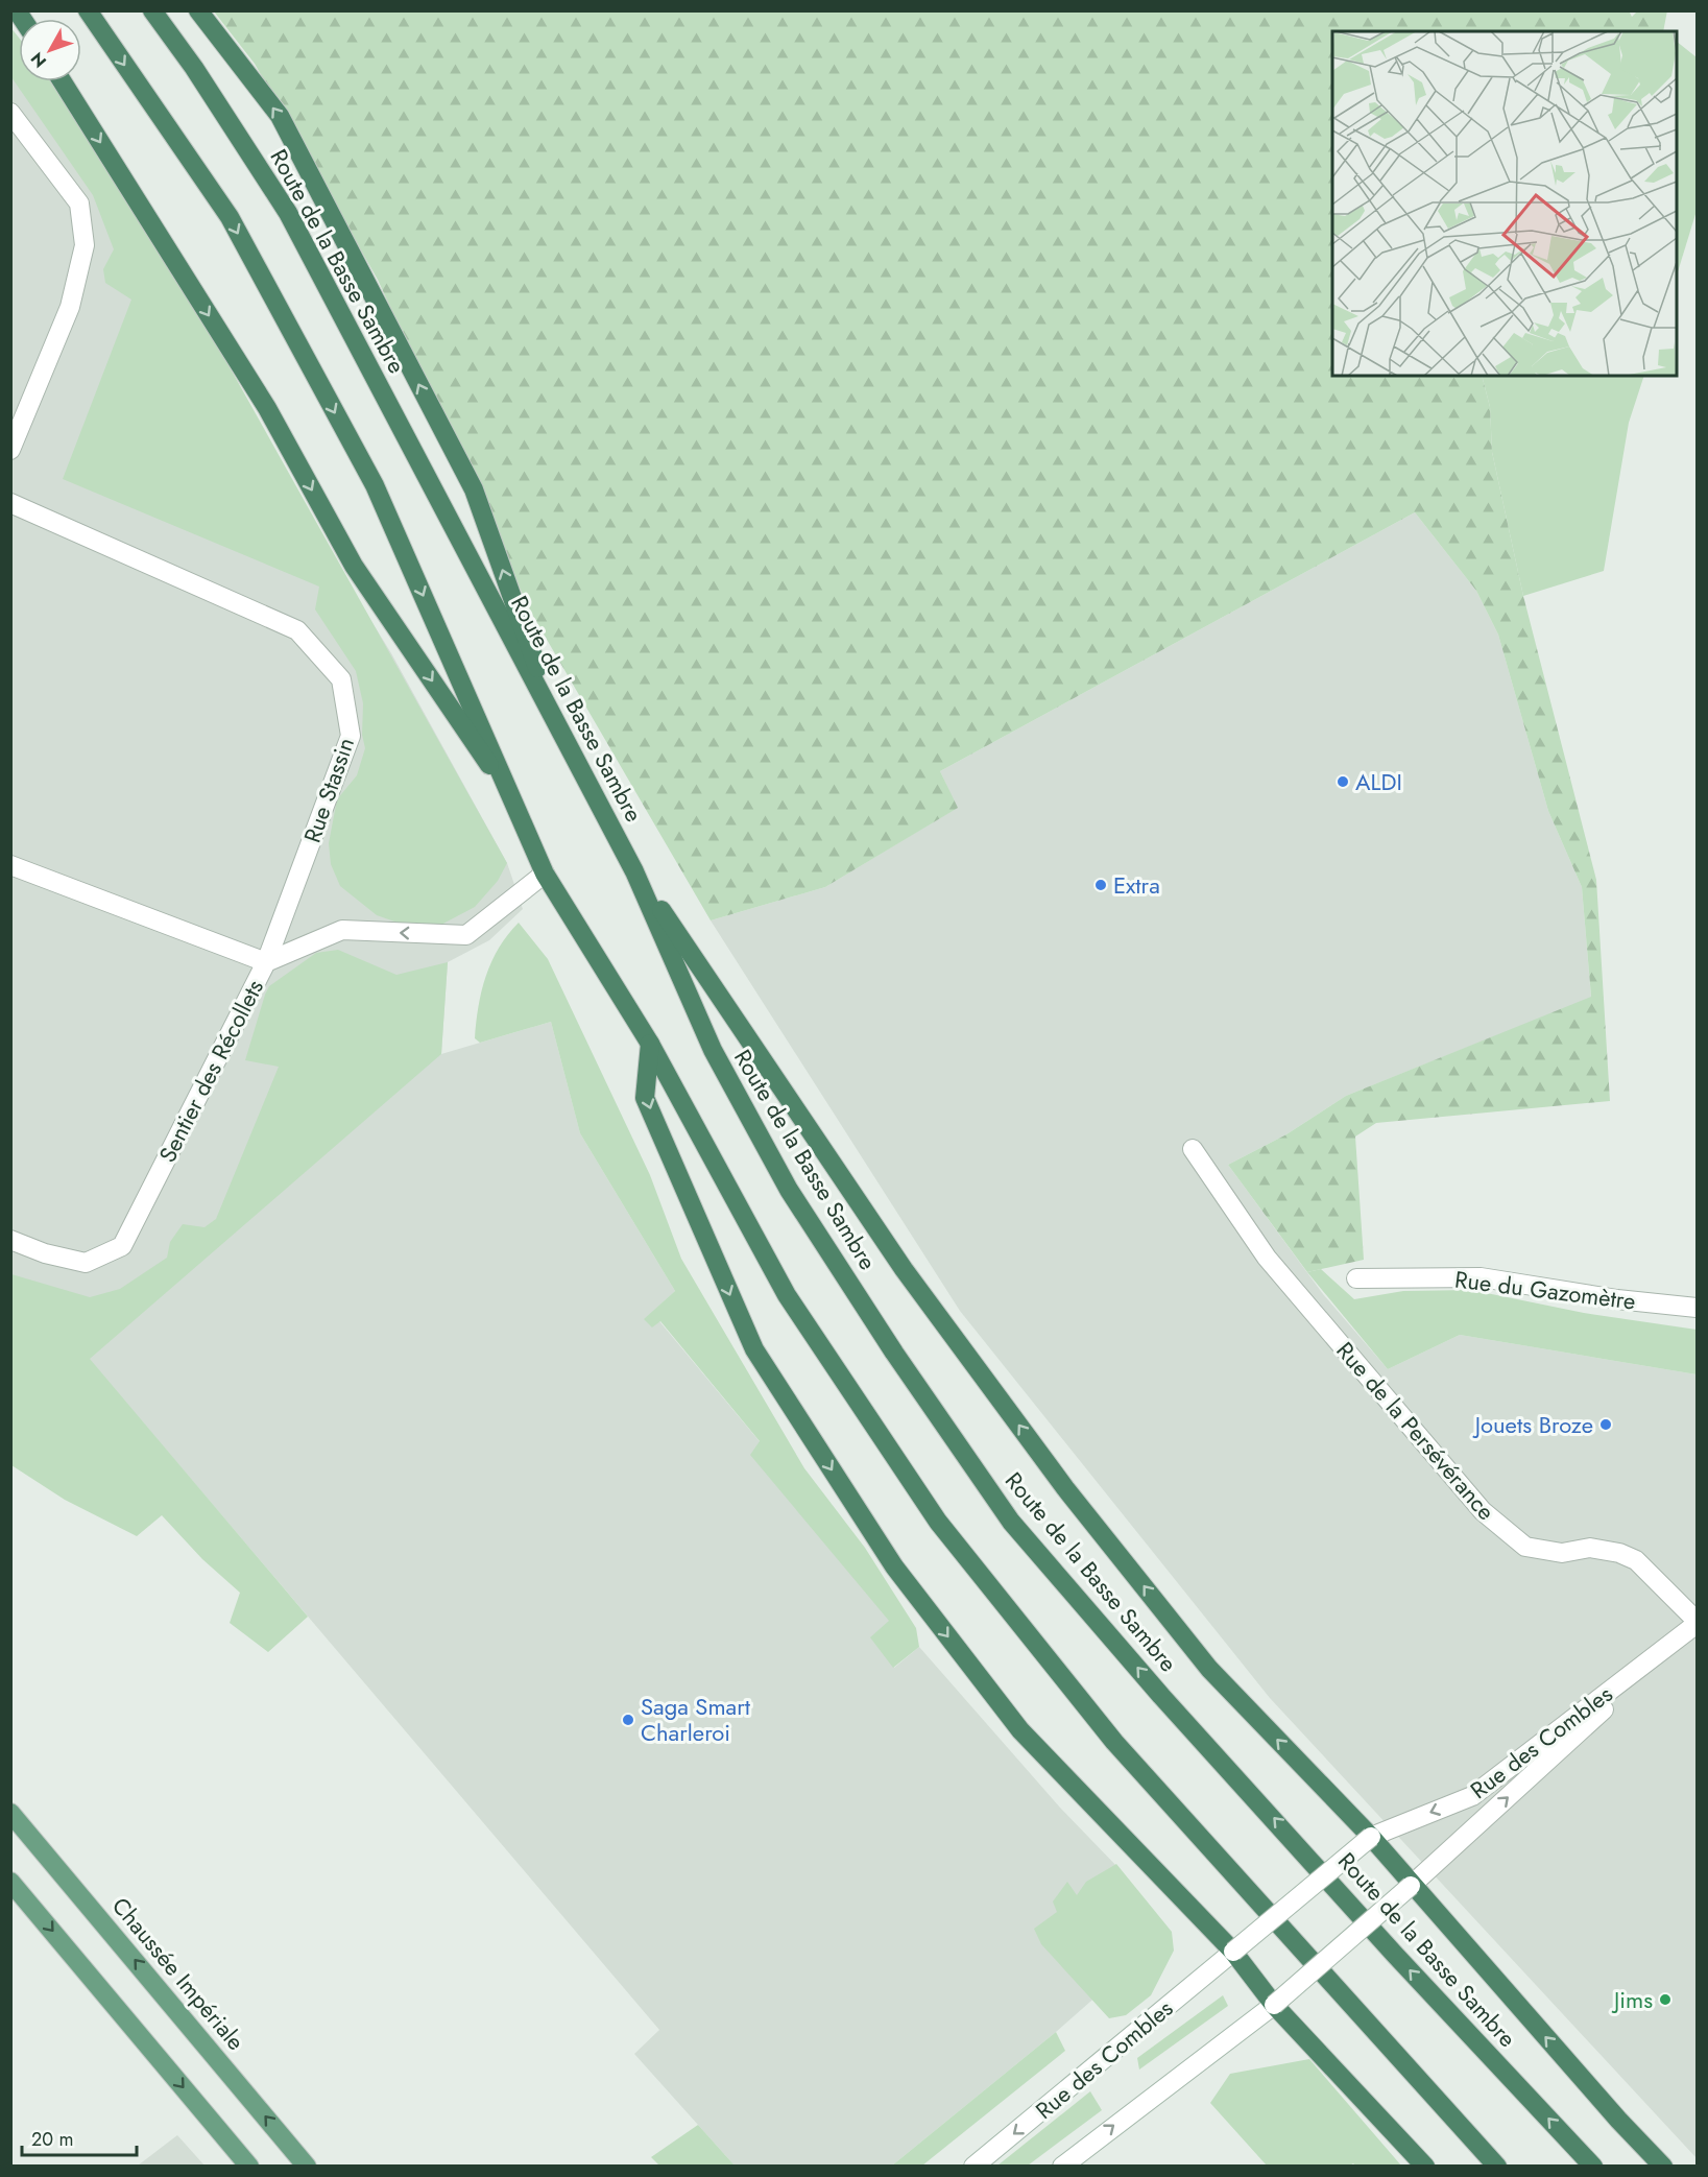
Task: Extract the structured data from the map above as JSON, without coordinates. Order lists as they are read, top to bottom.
{
  "streets": {
    "highway": ["Route de la Basse Sambre"],
    "main road": ["Chaussée Impériale"],
    "street": [
      "Rue Stassin",
      "Sentier des Récollets",
      "Rue du Gazomètre",
      "Rue de la Persévérance",
      "Rue des Combles"
    ]
  },
  "crossings": [
    ["Rue Stassin", "Sentier des Récollets"],
    ["Rue de la Persévérance", "Rue des Combles"]
  ],
  "one_way": ["Sentier des Récollets"],
  "places": [
    "ALDI",
    "Extra",
    "Jouets Broze",
    "Saga Smart Charleroi",
    "Jims"
  ],
  "scale_bar": "20 m",
  "north": "bottom left"
}
